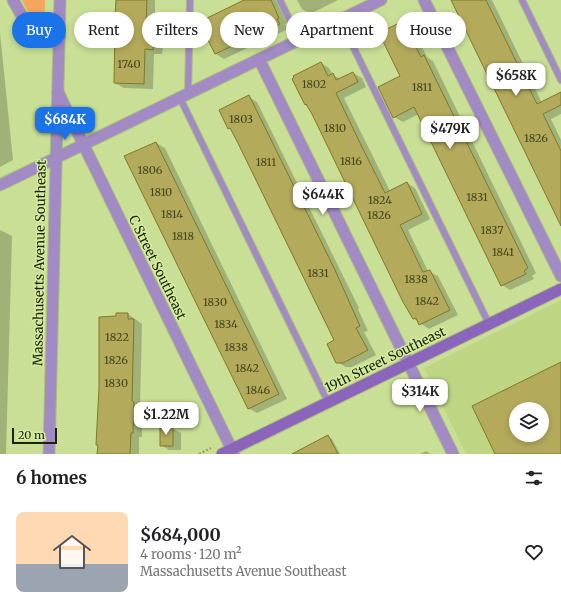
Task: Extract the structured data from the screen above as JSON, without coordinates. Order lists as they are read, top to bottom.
{
  "streets": {
    "main road": ["19th Street Southeast"],
    "street": ["Massachusetts Avenue Southeast", "C Street Southeast"]
  },
  "crossings": [
    ["Massachusetts Avenue Southeast", "C Street Southeast"],
    ["C Street Southeast", "19th Street Southeast"]
  ],
  "house_numbers": [
    "1740",
    "1802",
    "1811",
    "1803",
    "1810",
    "1826",
    "1816",
    "1811",
    "1806",
    "1810",
    "1831",
    "1824",
    "1814",
    "1826",
    "1837",
    "1818",
    "1841",
    "1831",
    "1838",
    "1842",
    "1830",
    "1834",
    "1822",
    "1838",
    "1826",
    "1842",
    "1830",
    "1846"
  ],
  "scale_bar": "20 m",
  "page": {
    "chip": [
      "Buy",
      "Rent",
      "Filters",
      "New",
      "Apartment",
      "House"
    ],
    "price": [
      "$658K",
      "$684K",
      "$479K",
      "$644K",
      "$314K",
      "$1.22M"
    ],
    "scale": "20 m",
    "heading": "6 homes",
    "list": [
      {
        "name": "$684,000",
        "note": "4 rooms · 120 m² · Massachusetts Avenue Southeast"
      }
    ]
  }
}
